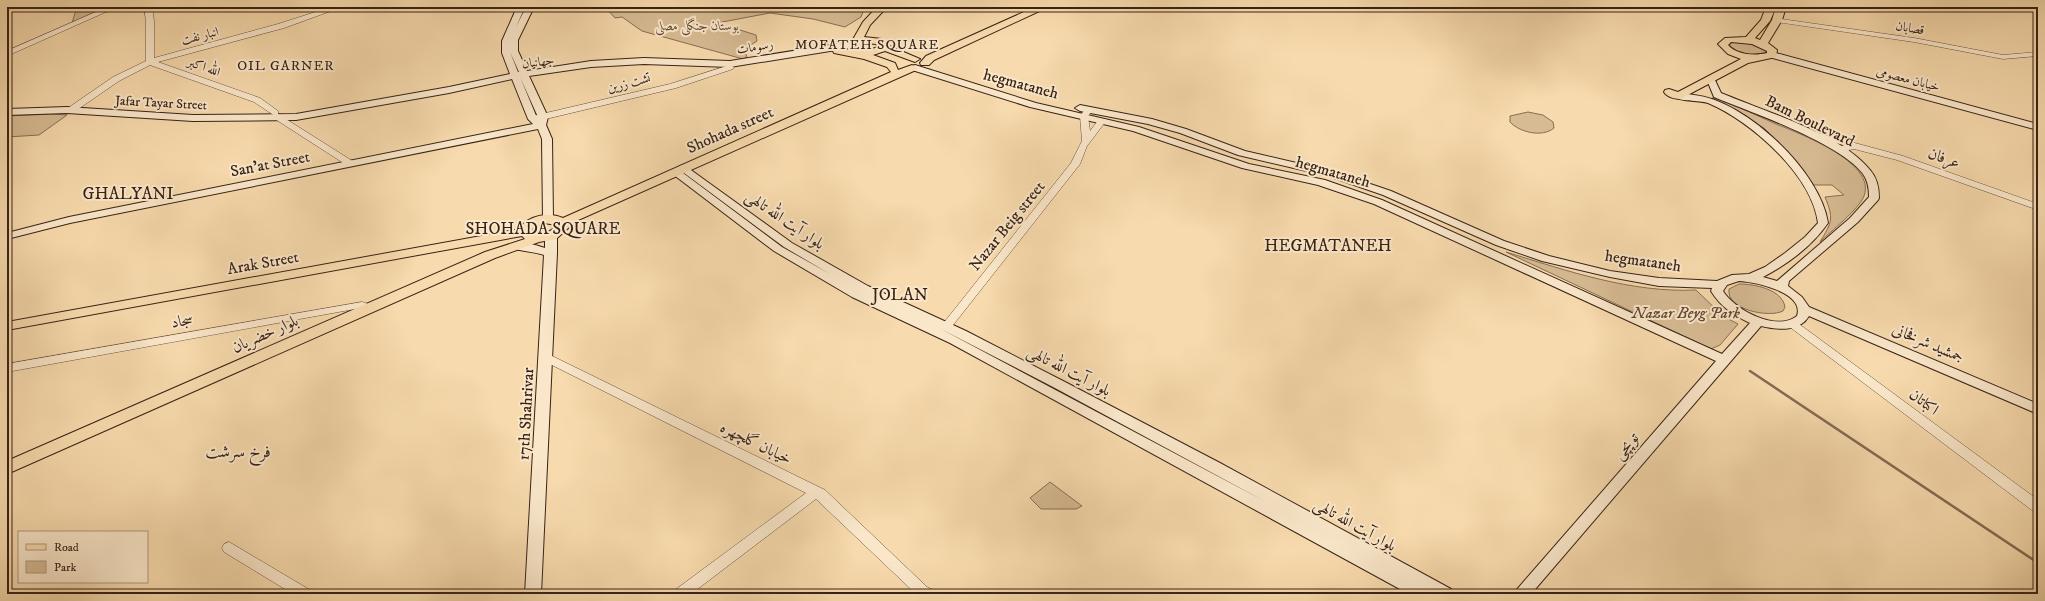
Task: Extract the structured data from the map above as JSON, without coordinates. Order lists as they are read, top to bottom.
{
  "streets": {
    "main road": [
      "رسومات",
      "جهانیان",
      "خیابان معصومی",
      "hegmataneh",
      "Jafar Tayar Street",
      "Bam Boulevard",
      "Shohada street",
      "San'at Street",
      "بلوار آیت الله تالهی",
      "Arak Street",
      "بلوار خضریان",
      "جمشید شرفخانی",
      "17th Shahrivar",
      "توپچی"
    ],
    "street": [
      "قصابان",
      "انبار نفت",
      "الله اکبر",
      "تشت زرین",
      "عرفان",
      "Nazar Beig street",
      "سجاد",
      "اکباتان",
      "خیابان گلچهره"
    ]
  },
  "crossings": [
    ["انبار نفت", "الله اکبر"],
    ["انبار نفت", "Jafar Tayar Street"],
    ["رسومات", "جهانیان"],
    ["رسومات", "تشت زرین"],
    ["جهانیان", "تشت زرین"],
    ["جهانیان", "Jafar Tayar Street"],
    ["الله اکبر", "Jafar Tayar Street"],
    ["الله اکبر", "San'at Street"],
    ["تشت زرین", "San'at Street"],
    ["hegmataneh", "Shohada street"],
    ["hegmataneh", "Nazar Beig street"],
    ["hegmataneh", "توپچی"],
    ["Bam Boulevard", "عرفان"],
    ["Shohada street", "بلوار آیت الله تالهی"],
    ["بلوار آیت الله تالهی", "Nazar Beig street"],
    ["Arak Street", "بلوار خضریان"],
    ["Arak Street", "17th Shahrivar"],
    ["سجاد", "بلوار خضریان"],
    ["بلوار خضریان", "17th Shahrivar"],
    ["17th Shahrivar", "خیابان گلچهره"]
  ],
  "districts": [
    "MOFATEH SQUARE",
    "OIL GARNER",
    "GHALYANI",
    "SHOHADA SQUARE",
    "HEGMATANEH",
    "JOLAN",
    "فرخ سرشت"
  ],
  "parks": ["بوستان جنگلی مصلی", "Nazar Beyg Park"],
  "legend": ["Road", "Park"]
}
